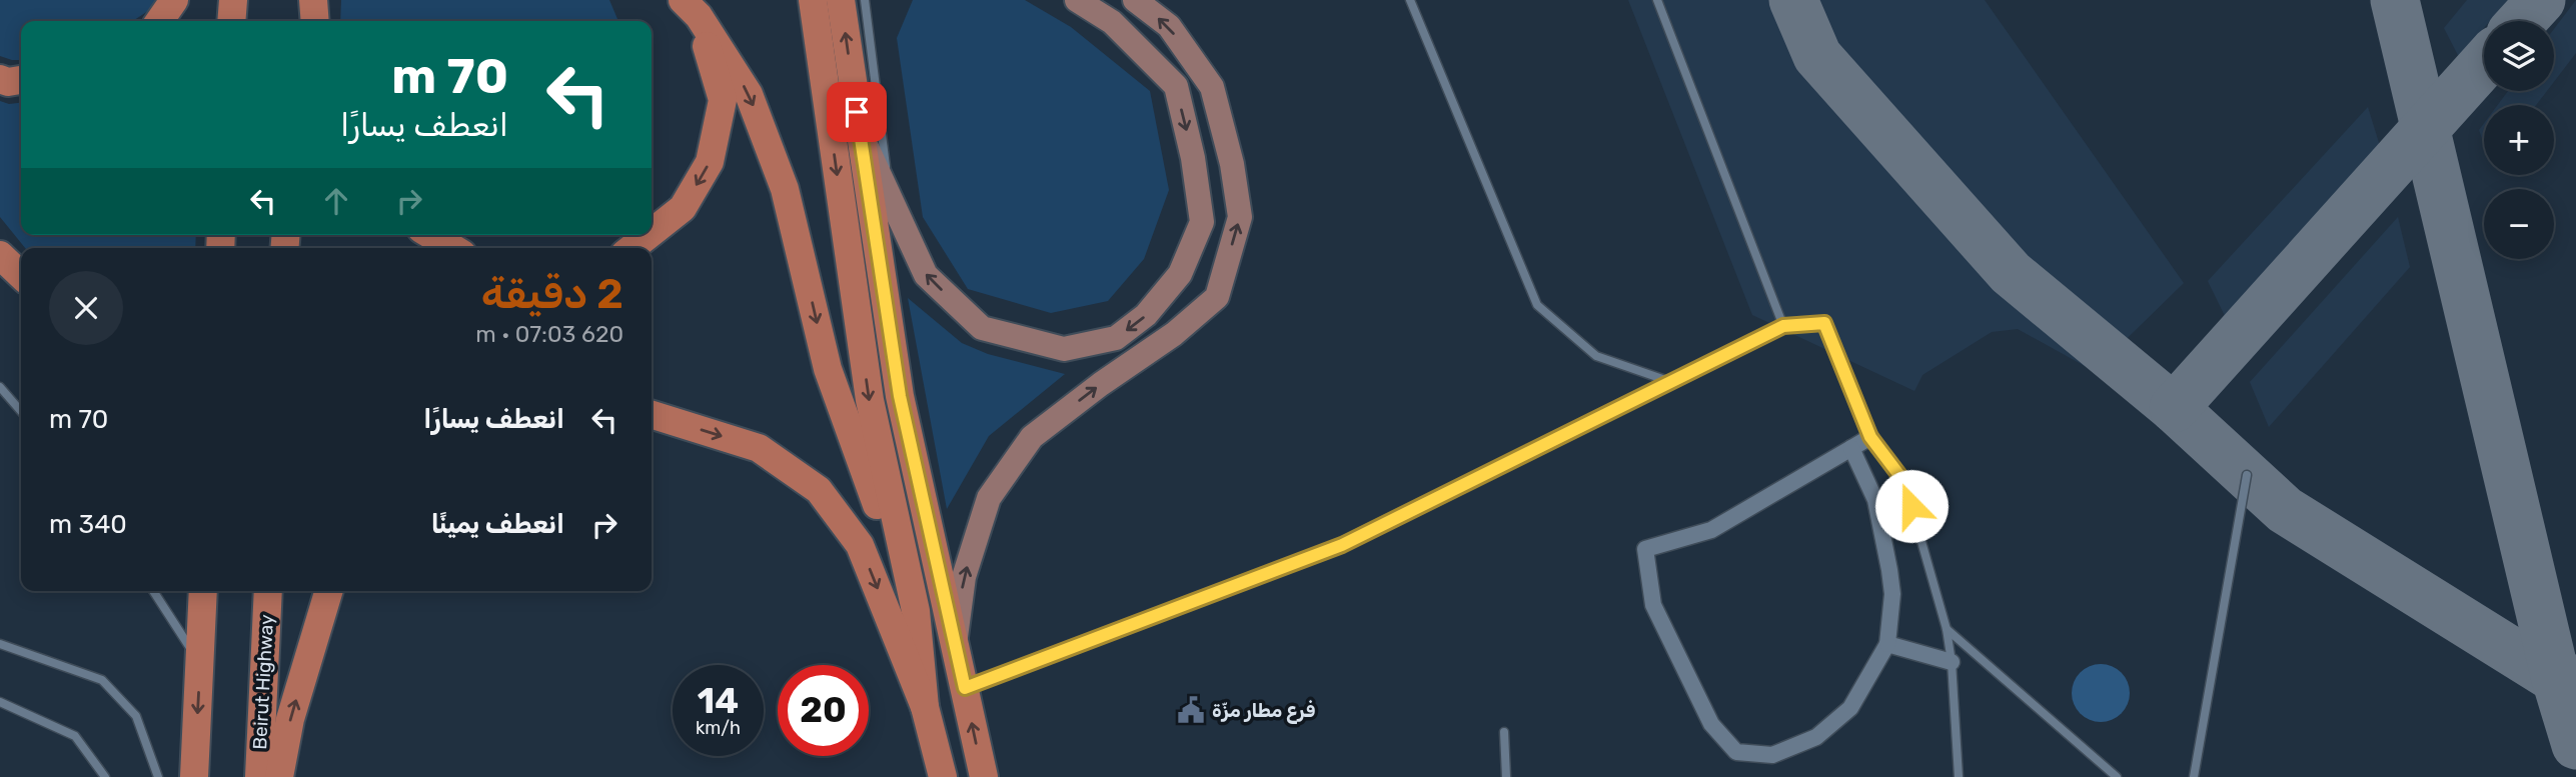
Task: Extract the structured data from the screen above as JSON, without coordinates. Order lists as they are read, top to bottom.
{
  "streets": {
    "highway": ["Beirut Highway"]
  },
  "places": {
    "public building": ["فرع مطار مزّة"]
  },
  "page": {
    "map_buttons": ["+", "−"],
    "turn": ["70 m", "انعطف يسارًا"],
    "heading": ["2 دقيقة", "620 m · 07:03"],
    "list": [
      {
        "name": "انعطف يسارًا",
        "value": "70 m"
      },
      {
        "name": "انعطف يمينًا",
        "value": "340 m"
      }
    ],
    "speed": "14 km/h",
    "limit": "20"
  }
}
